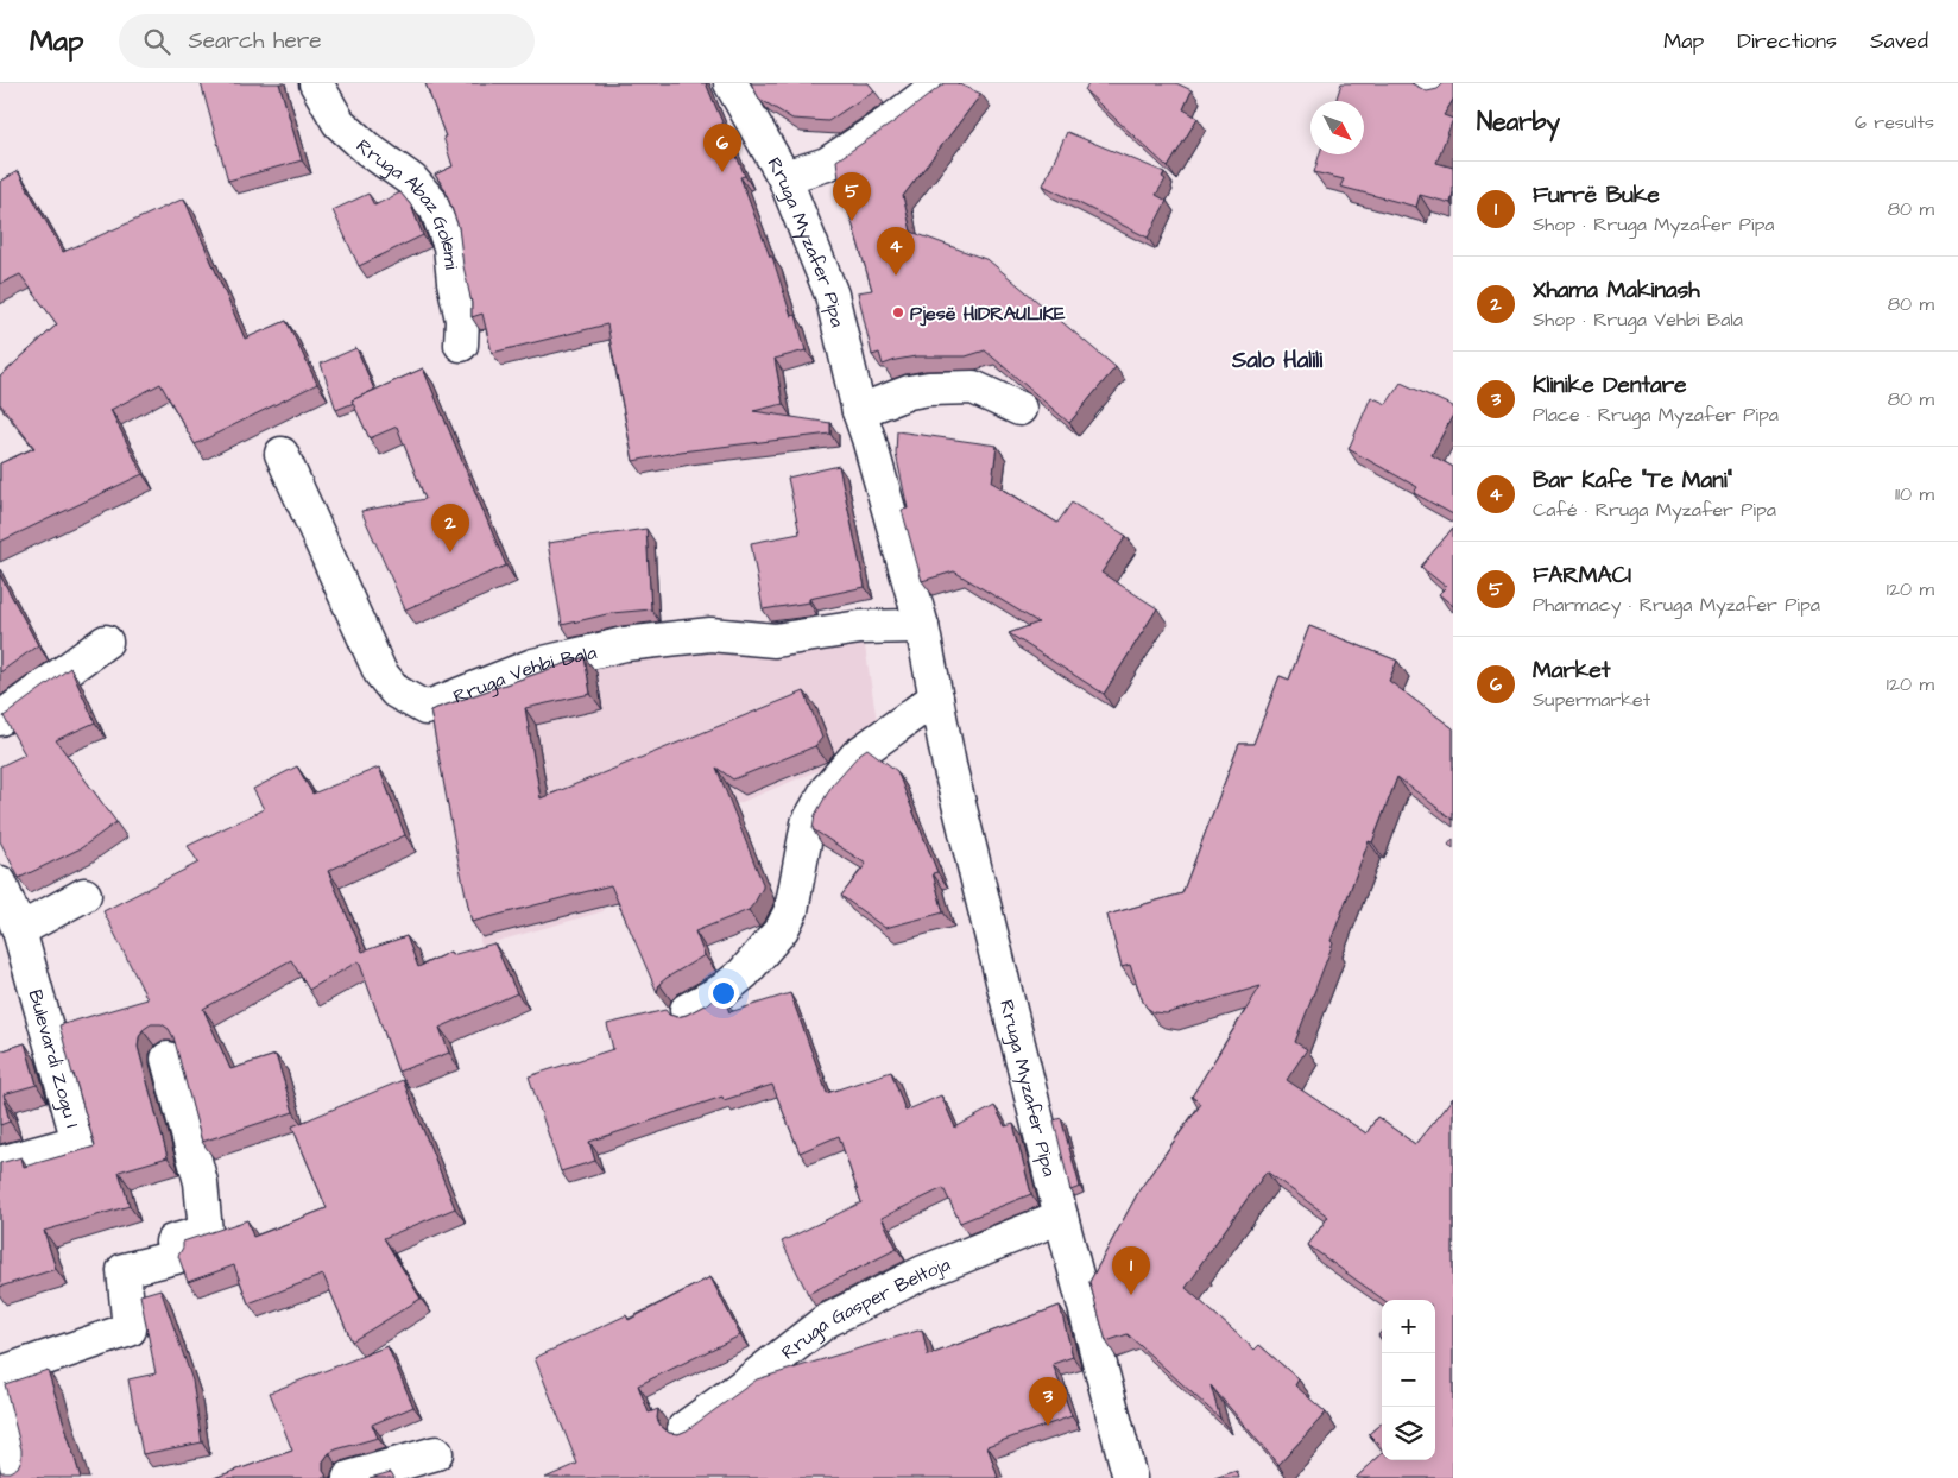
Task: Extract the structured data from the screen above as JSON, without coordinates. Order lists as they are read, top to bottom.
{
  "streets": {
    "street": [
      "Rruga Abaz Golemi",
      "Rruga Myzafer Pipa",
      "Rruga Vehbi Bala",
      "Bulevardi Zogu I",
      "Rruga Gasper Beltoja"
    ]
  },
  "crossings": [
    ["Rruga Myzafer Pipa", "Rruga Vehbi Bala"],
    ["Rruga Myzafer Pipa", "Rruga Gasper Beltoja"]
  ],
  "districts": ["Salo Halili"],
  "places": ["Pjesë HIDRAULIKE"],
  "north": "bottom right",
  "page": {
    "header": "Map",
    "search": "Search here",
    "nav": ["Map", "Directions", "Saved"],
    "heading": ["Nearby", "6 results"],
    "pins": [
      "6",
      "5",
      "4",
      "2",
      "1",
      "3"
    ],
    "list": [
      {
        "mark": "1",
        "name": "Furrë Buke",
        "note": "Shop · Rruga Myzafer Pipa",
        "value": "80 m"
      },
      {
        "mark": "2",
        "name": "Xhama Makinash",
        "note": "Shop · Rruga Vehbi Bala",
        "value": "80 m"
      },
      {
        "mark": "3",
        "name": "Klinike Dentare",
        "note": "Place · Rruga Myzafer Pipa",
        "value": "80 m"
      },
      {
        "mark": "4",
        "name": "Bar Kafe \"Te Mani\"",
        "note": "Café · Rruga Myzafer Pipa",
        "value": "110 m"
      },
      {
        "mark": "5",
        "name": "FARMACI",
        "note": "Pharmacy · Rruga Myzafer Pipa",
        "value": "120 m"
      },
      {
        "mark": "6",
        "name": "Market",
        "note": "Supermarket",
        "value": "120 m"
      }
    ],
    "map_buttons": ["+", "−"]
  }
}
